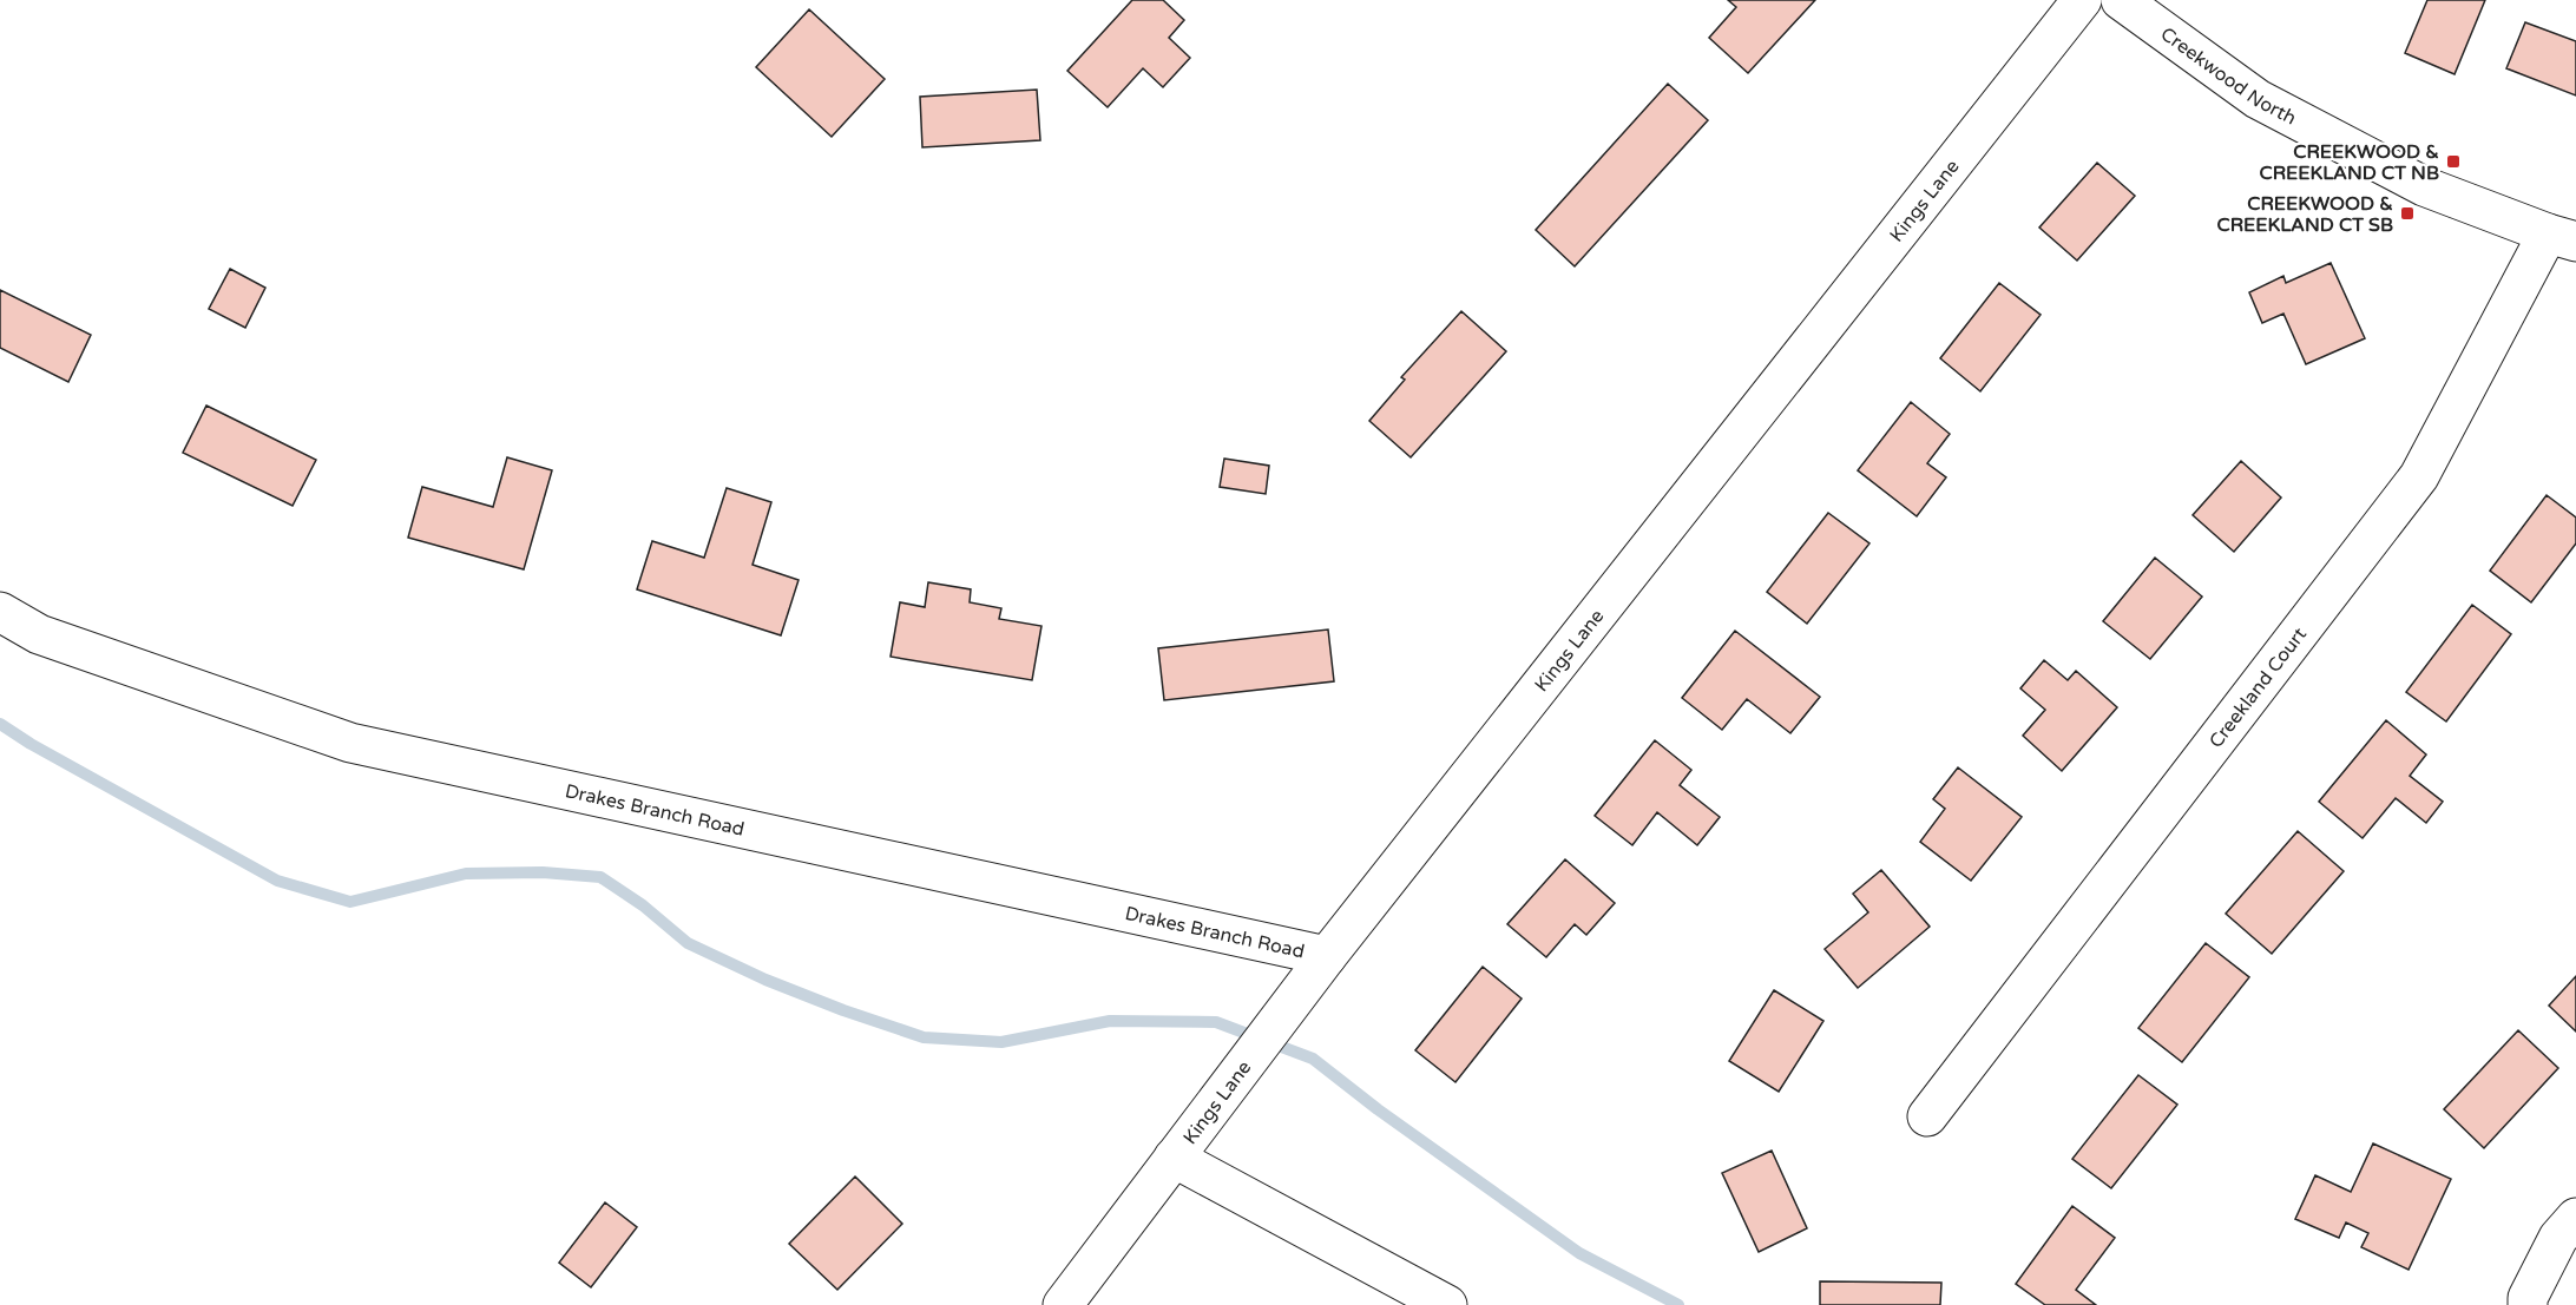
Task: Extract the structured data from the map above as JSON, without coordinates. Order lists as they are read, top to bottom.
{
  "streets": {
    "street": [
      "Creekwood North",
      "Kings Lane",
      "Creekland Court",
      "Drakes Branch Road"
    ]
  },
  "crossings": [
    ["Creekwood North", "Creekland Court"],
    ["Kings Lane", "Drakes Branch Road"]
  ],
  "places": {
    "transit": ["CREEKWOOD & CREEKLAND CT NB", "CREEKWOOD & CREEKLAND CT SB"]
  }
}
